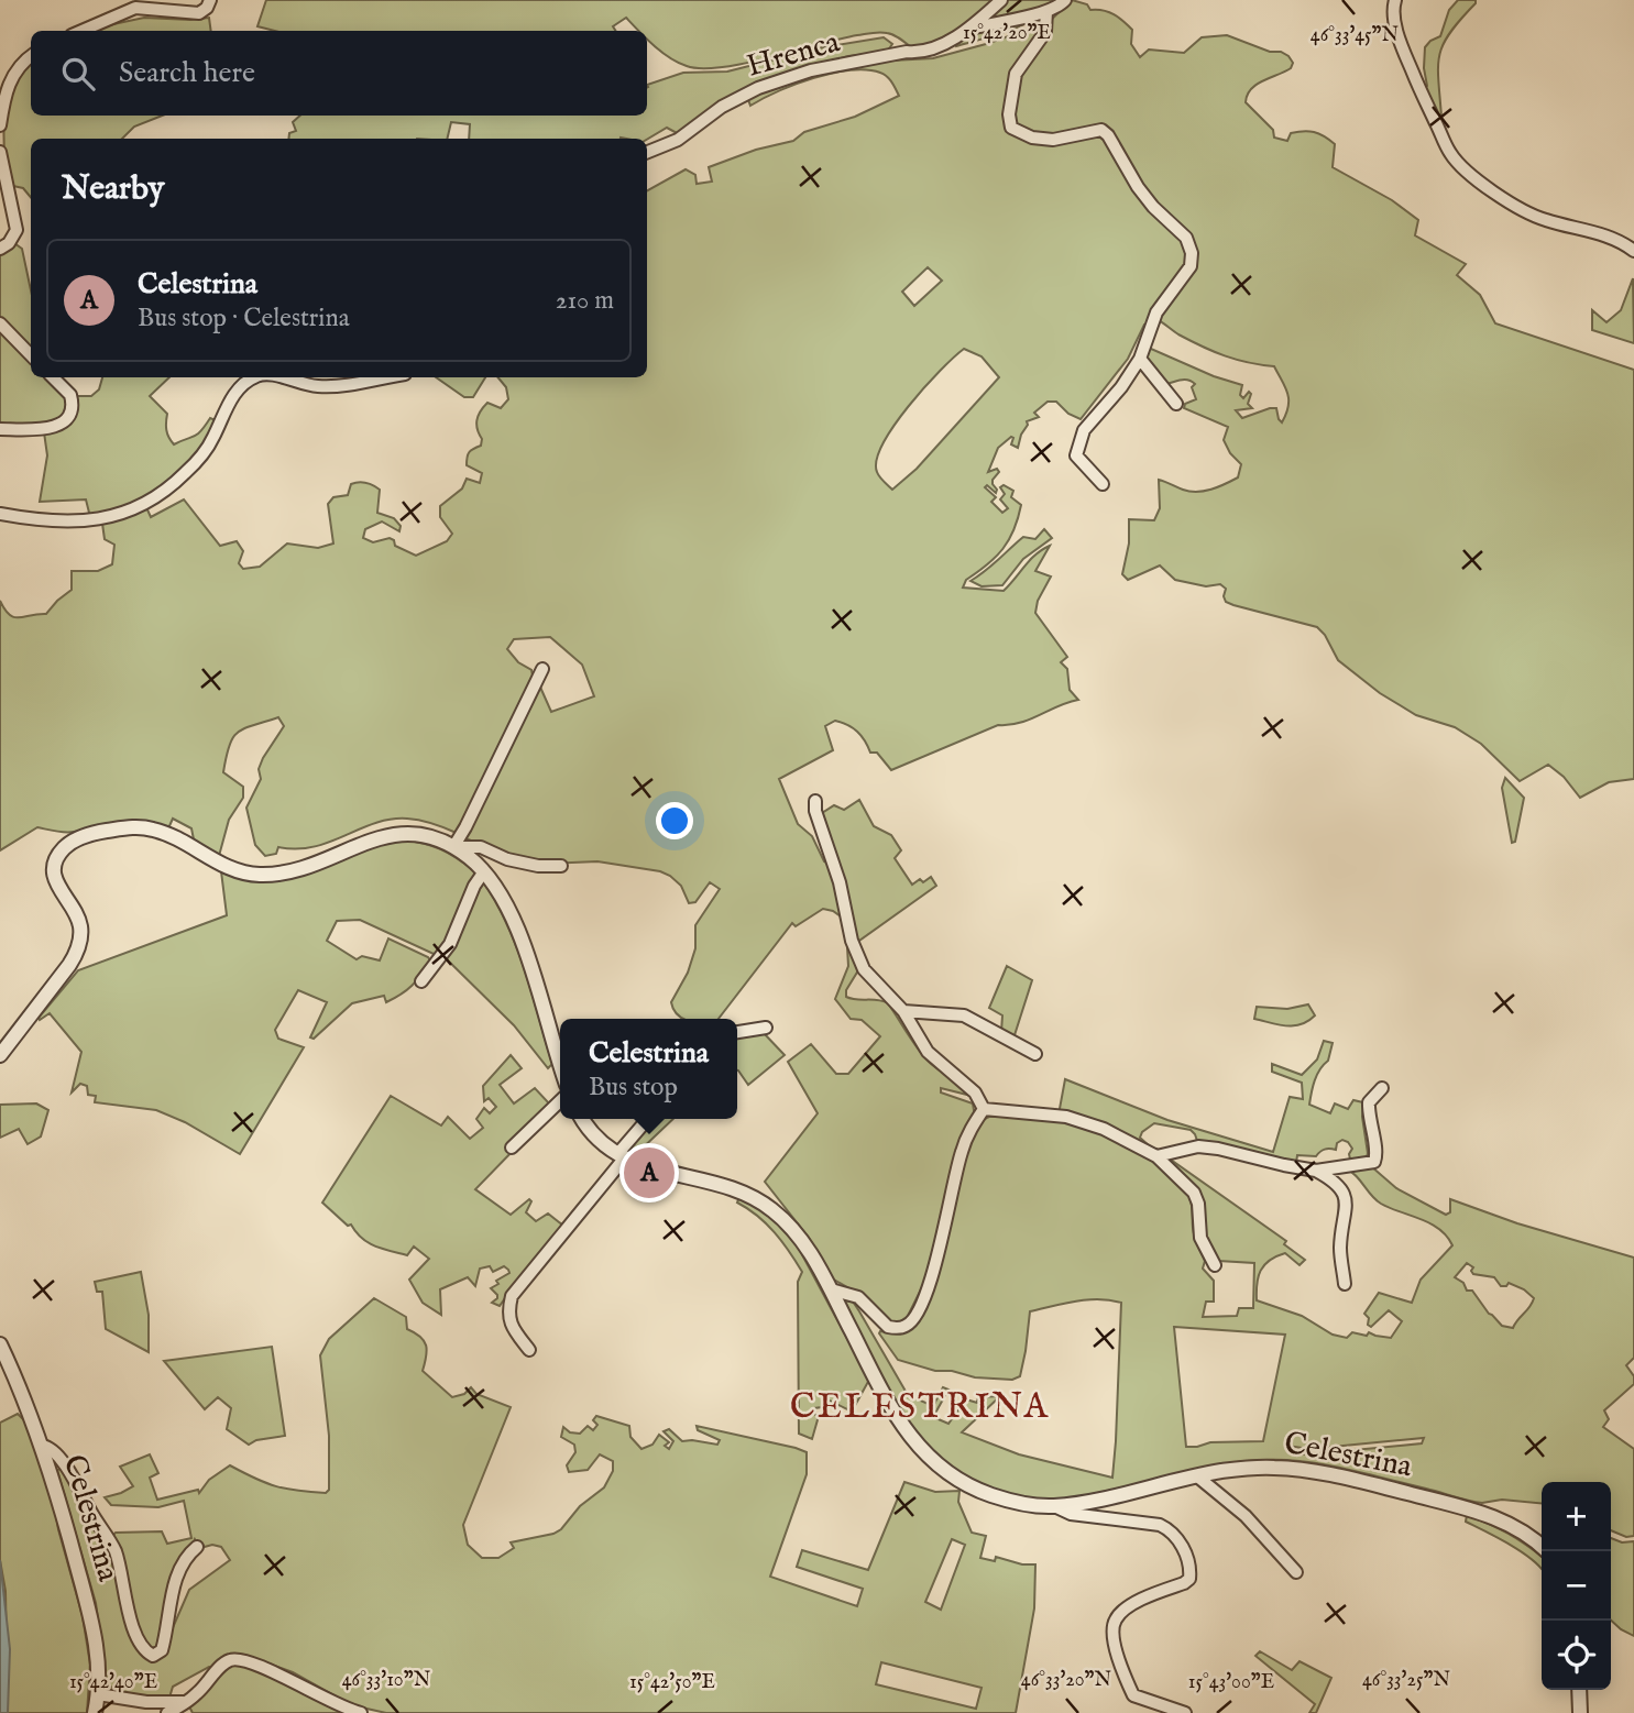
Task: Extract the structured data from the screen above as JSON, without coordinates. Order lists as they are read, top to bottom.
{
  "streets": {
    "street": ["Hrenca", "Celestrina"]
  },
  "districts": ["CELESTRINA"],
  "page": {
    "search": "Search here",
    "heading": "Nearby",
    "list": [
      {
        "mark": "A",
        "name": "Celestrina",
        "note": "Bus stop · Celestrina",
        "value": "210 m"
      }
    ],
    "popup": ["Celestrina", "Bus stop"],
    "pins": "A",
    "map_buttons": ["+", "−"]
  },
  "coordinates": [
    "15°42'20\"E",
    "46°33'45\"N",
    "46°33'10\"N",
    "46°33'20\"N",
    "46°33'25\"N",
    "15°42'40\"E",
    "15°42'50\"E",
    "15°43'00\"E"
  ]
}
